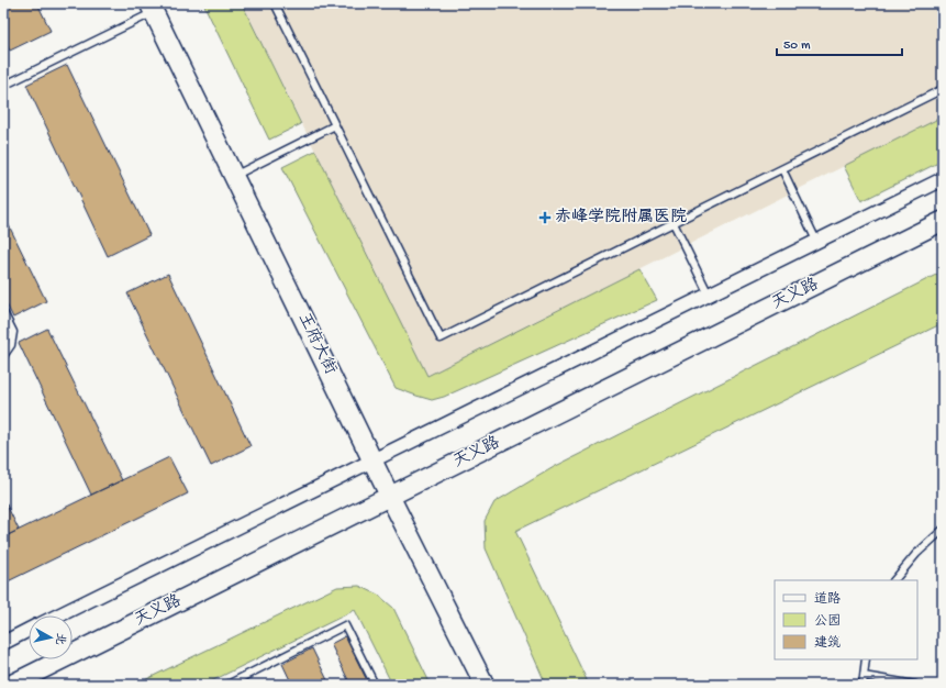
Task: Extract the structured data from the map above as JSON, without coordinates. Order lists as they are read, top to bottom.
{
  "streets": {
    "main road": ["天义路", "王府大街"]
  },
  "crossings": [
    ["天义路", "王府大街"]
  ],
  "places": {
    "health": ["赤峰学院附属医院"]
  },
  "legend": ["道路", "公园", "建筑"],
  "scale_bar": "50 m",
  "north": "right"
}
